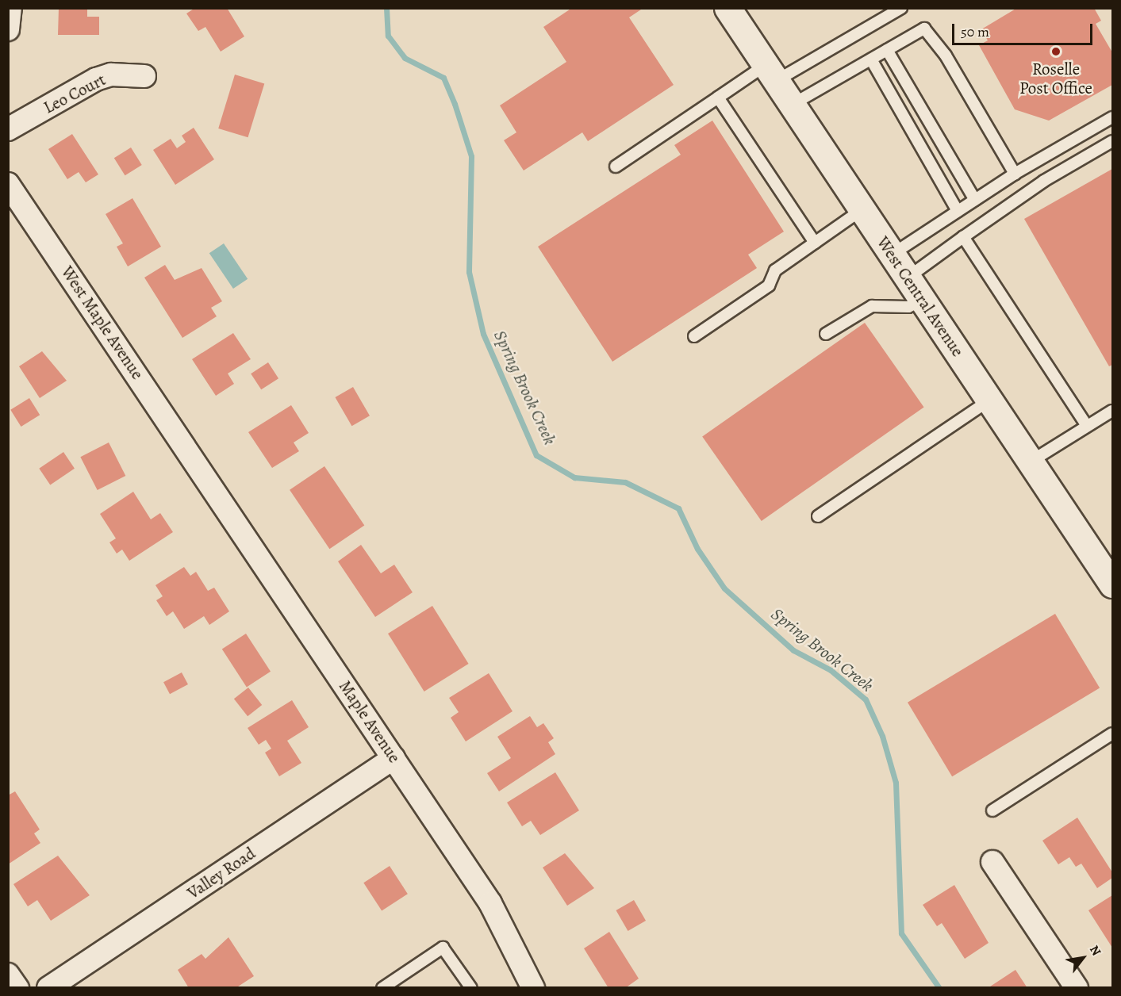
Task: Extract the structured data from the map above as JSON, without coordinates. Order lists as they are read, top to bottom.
{
  "streets": {
    "street": [
      "Leo Court",
      "West Central Avenue",
      "West Maple Avenue",
      "Maple Avenue",
      "Valley Road"
    ]
  },
  "crossings": [
    ["West Maple Avenue", "Maple Avenue"],
    ["Maple Avenue", "Valley Road"]
  ],
  "water": ["Spring Brook Creek"],
  "places": ["Roselle Post Office"],
  "scale_bar": "50 m",
  "north": "top right"
}
